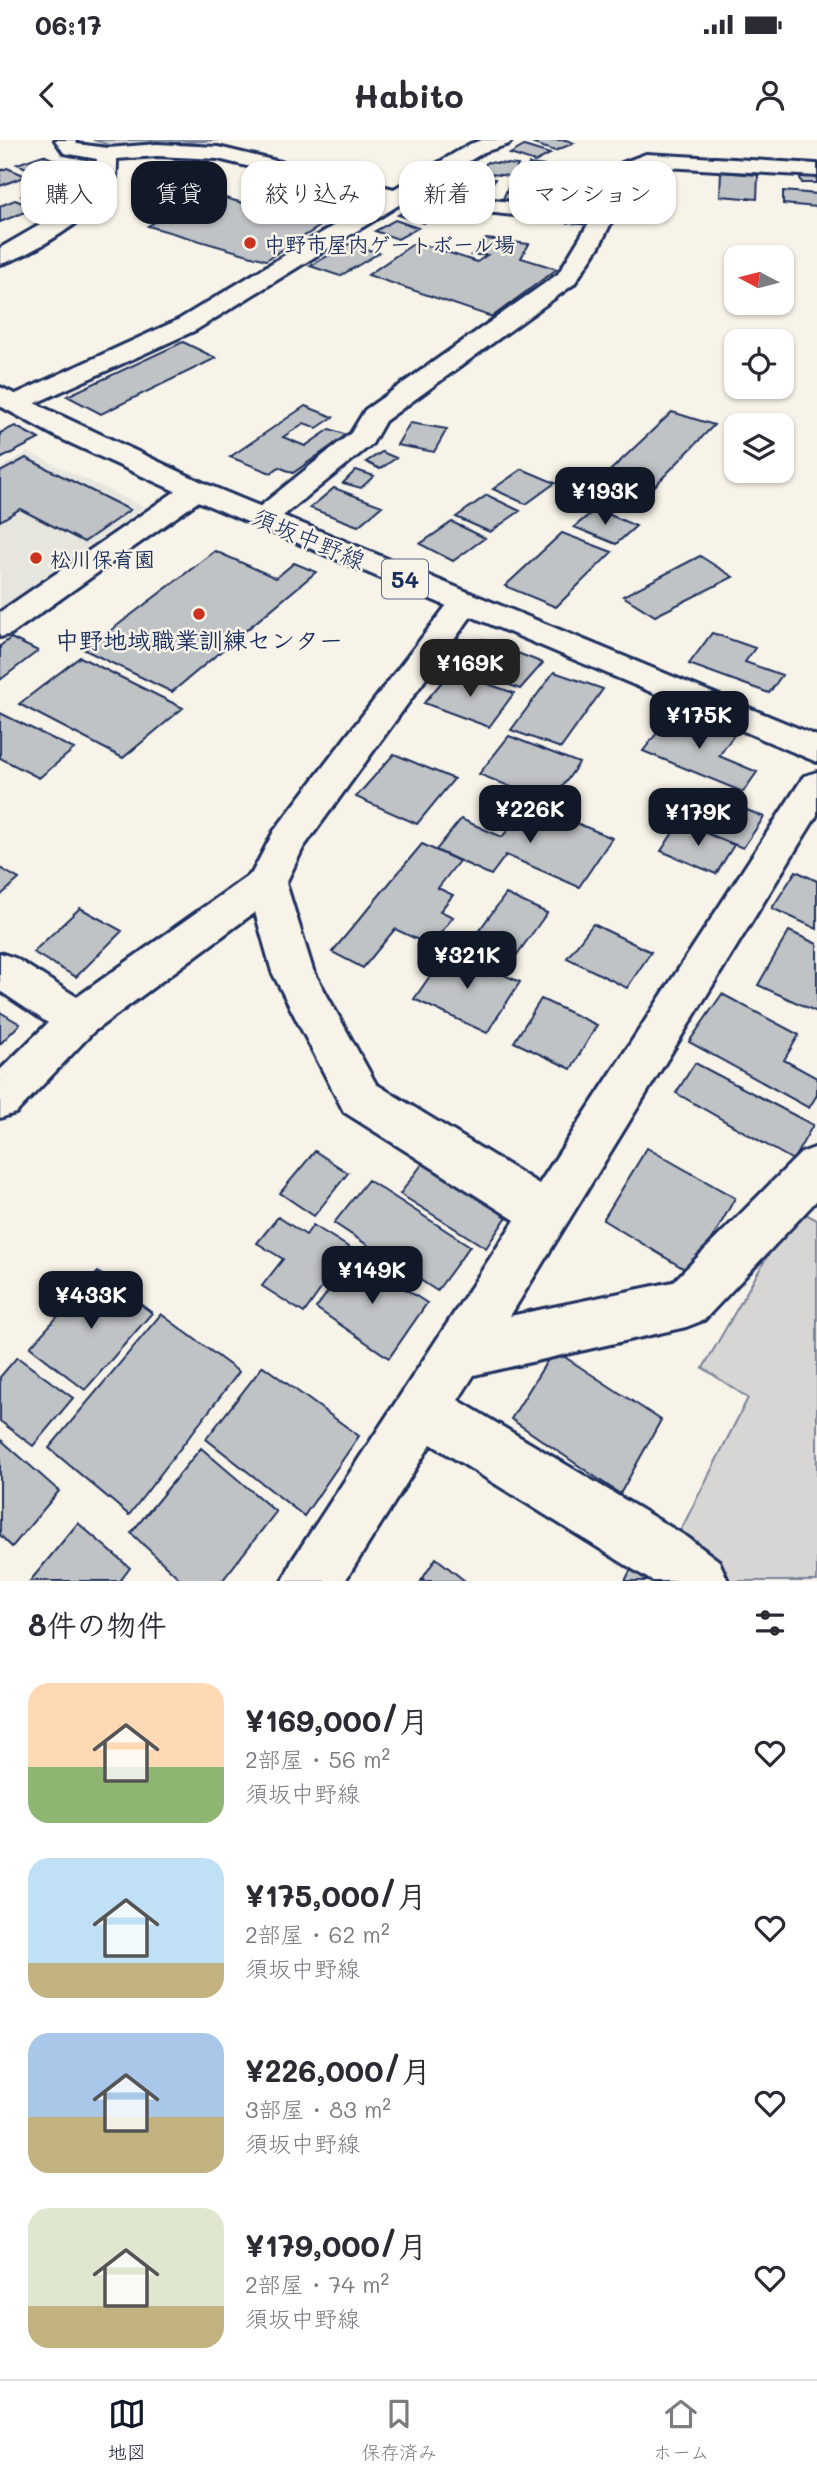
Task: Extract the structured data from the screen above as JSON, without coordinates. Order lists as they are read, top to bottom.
{
  "streets": {
    "street": ["須坂中野線", "54"]
  },
  "places": ["中野市屋内ゲートボール場", "松川保育園", "中野地域職業訓練センター"],
  "north": "left",
  "page": {
    "status": "06:17",
    "header": "Habito",
    "chip": [
      "購入",
      "賃貸",
      "絞り込み",
      "新着",
      "マンション"
    ],
    "price": [
      "¥193K",
      "¥169K",
      "¥175K",
      "¥226K",
      "¥179K",
      "¥321K",
      "¥149K",
      "¥433K"
    ],
    "heading": "8件の物件",
    "list": [
      {
        "name": "¥169,000/月",
        "note": "2部屋 · 56 m² · 須坂中野線"
      },
      {
        "name": "¥175,000/月",
        "note": "2部屋 · 62 m² · 須坂中野線"
      },
      {
        "name": "¥226,000/月",
        "note": "3部屋 · 83 m² · 須坂中野線"
      },
      {
        "name": "¥179,000/月",
        "note": "2部屋 · 74 m² · 須坂中野線"
      }
    ],
    "tabs": ["地図", "保存済み", "ホーム"]
  }
}
